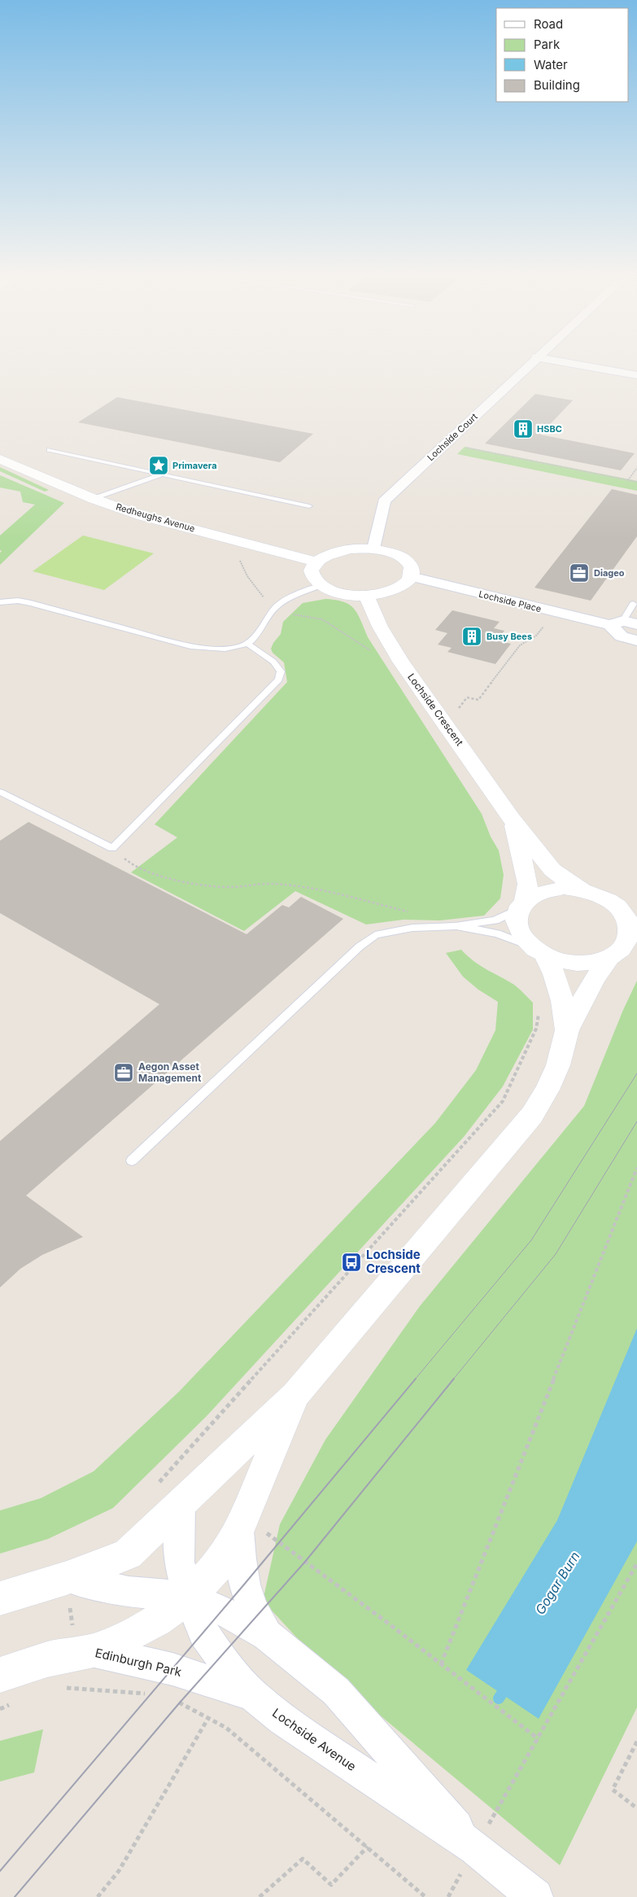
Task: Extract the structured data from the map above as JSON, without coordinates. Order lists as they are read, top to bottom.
{
  "streets": {
    "street": [
      "Lochside Court",
      "Redheughs Avenue",
      "Lochside Place",
      "Lochside Crescent",
      "Edinburgh Park",
      "Lochside Avenue"
    ]
  },
  "crossings": [
    ["Lochside Crescent", "Edinburgh Park"],
    ["Lochside Crescent", "Lochside Avenue"],
    ["Edinburgh Park", "Lochside Avenue"]
  ],
  "water": ["Gogar Burn"],
  "places": {
    "building": ["HSBC", "Busy Bees"],
    "place": ["Primavera"],
    "office": ["Diageo", "Aegon Asset Management"],
    "bus stop": ["Lochside Crescent"]
  },
  "legend": [
    "Road",
    "Park",
    "Water",
    "Building"
  ]
}
